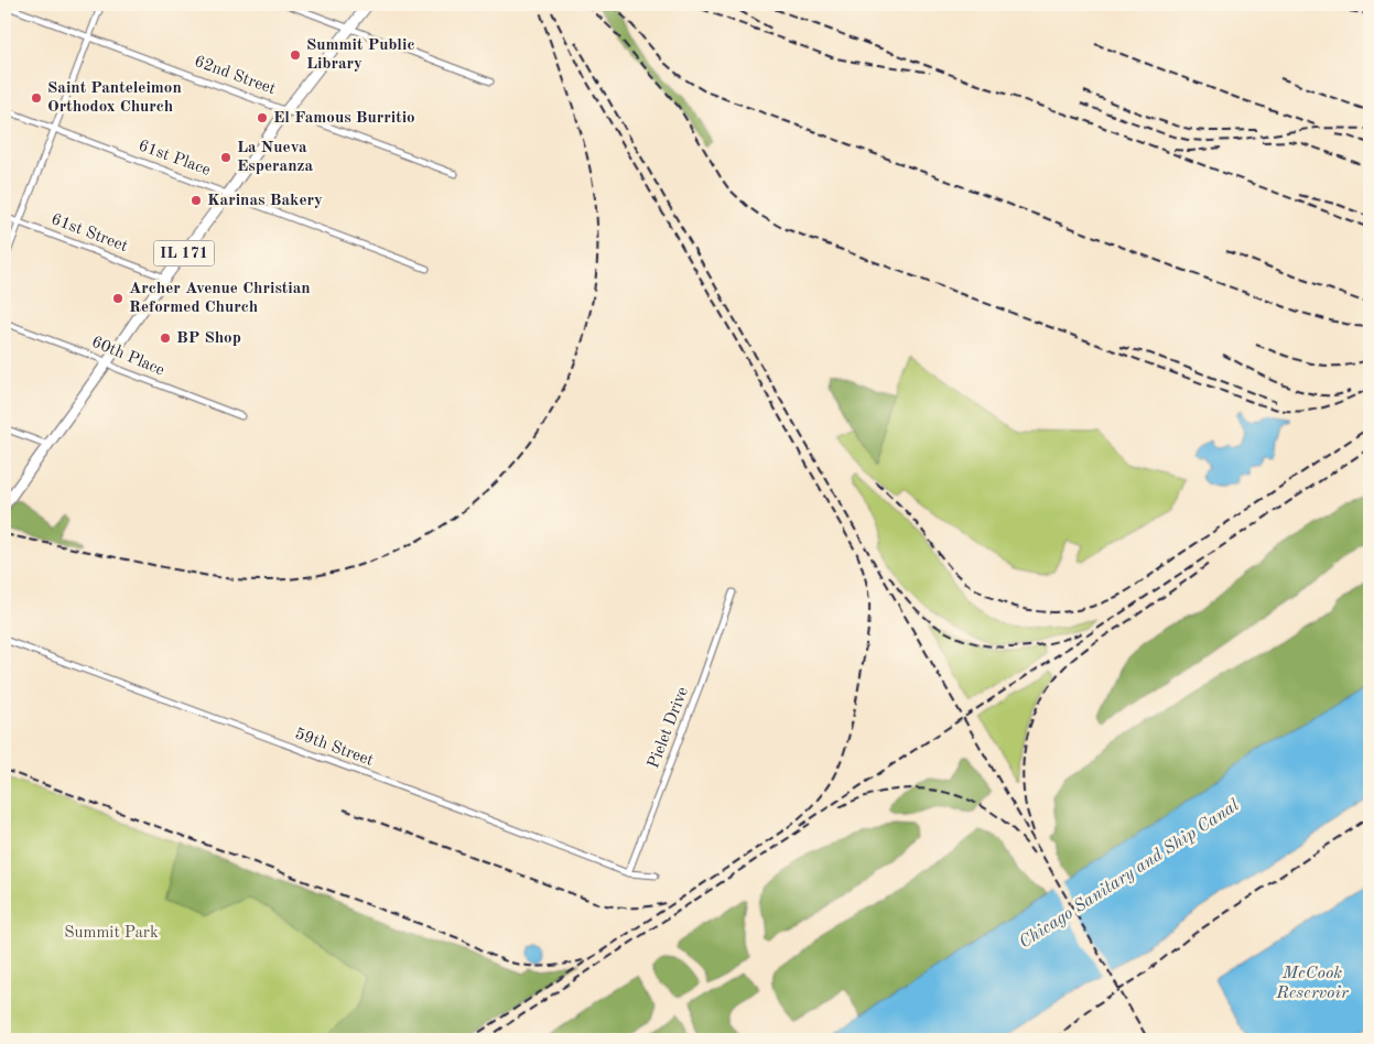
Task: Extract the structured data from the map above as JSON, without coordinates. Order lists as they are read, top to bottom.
{
  "streets": {
    "main road": ["IL 171"],
    "street": [
      "62nd Street",
      "61st Place",
      "61st Street",
      "60th Place",
      "Pielet Drive",
      "59th Street"
    ]
  },
  "crossings": [
    ["62nd Street", "IL 171"],
    ["61st Place", "IL 171"],
    ["61st Street", "IL 171"],
    ["IL 171", "60th Place"],
    ["Pielet Drive", "59th Street"]
  ],
  "water": ["Chicago Sanitary and Ship Canal", "McCook Reservoir"],
  "parks": ["Summit Park"],
  "places": [
    "Summit Public Library",
    "Saint Panteleimon Orthodox Church",
    "El Famous Burritio",
    "La Nueva Esperanza",
    "Karinas Bakery",
    "Archer Avenue Christian Reformed Church",
    "BP Shop"
  ]
}
